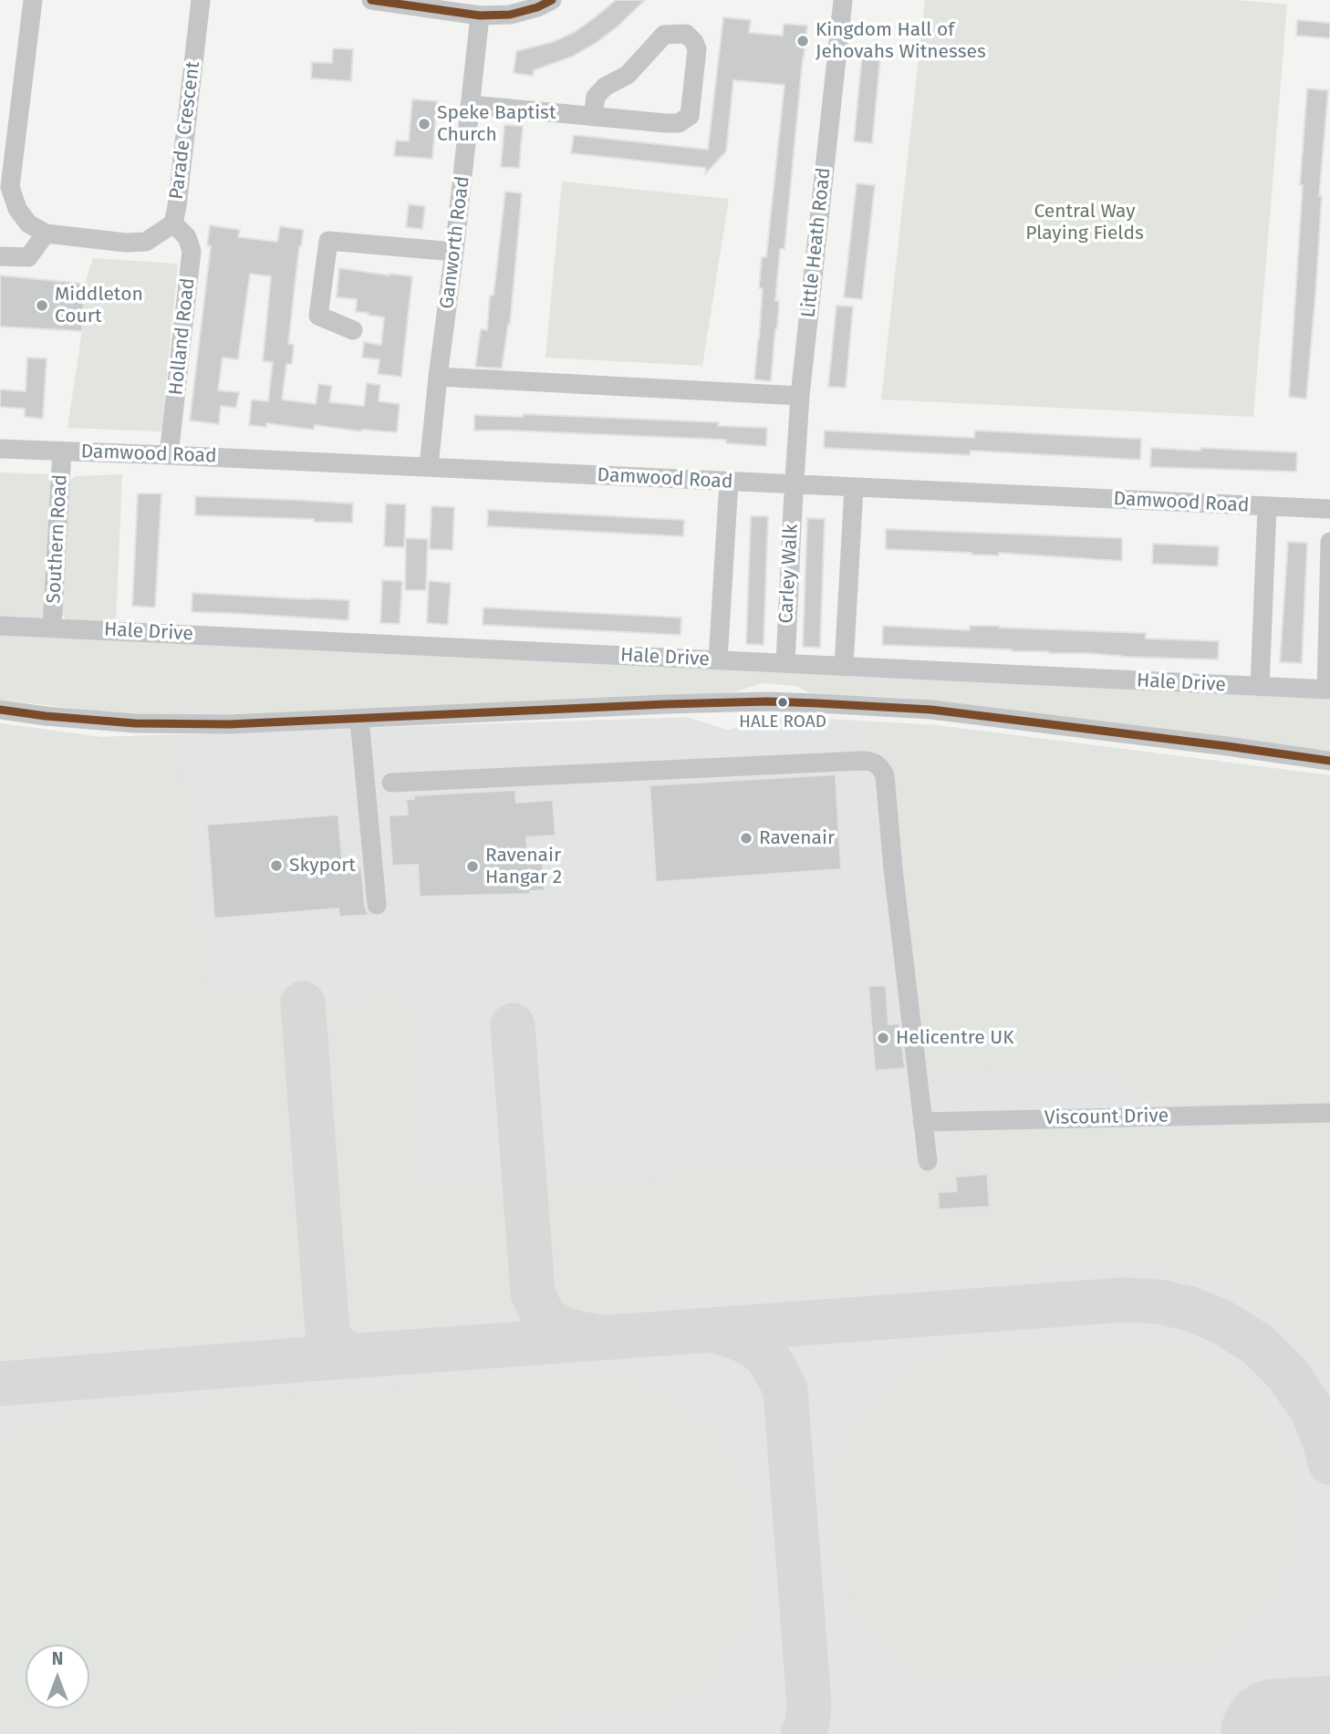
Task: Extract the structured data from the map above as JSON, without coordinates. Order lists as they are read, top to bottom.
{
  "streets": {
    "street": [
      "Parade Crescent",
      "Ganworth Road",
      "Little Heath Road",
      "Holland Road",
      "Damwood Road",
      "Southern Road",
      "Carley Walk",
      "Hale Drive",
      "Viscount Drive"
    ]
  },
  "crossings": [
    ["Parade Crescent", "Holland Road"],
    ["Ganworth Road", "Damwood Road"],
    ["Little Heath Road", "Damwood Road"],
    ["Little Heath Road", "Carley Walk"],
    ["Holland Road", "Damwood Road"],
    ["Damwood Road", "Southern Road"],
    ["Damwood Road", "Carley Walk"],
    ["Southern Road", "Hale Drive"],
    ["Carley Walk", "Hale Drive"]
  ],
  "parks": ["Central Way Playing Fields"],
  "places": [
    "Kingdom Hall of Jehovahs Witnesses",
    "Speke Baptist Church",
    "Middleton Court",
    "HALE ROAD",
    "Ravenair",
    "Skyport",
    "Ravenair Hangar 2",
    "Helicentre UK"
  ],
  "north": "top"
}
